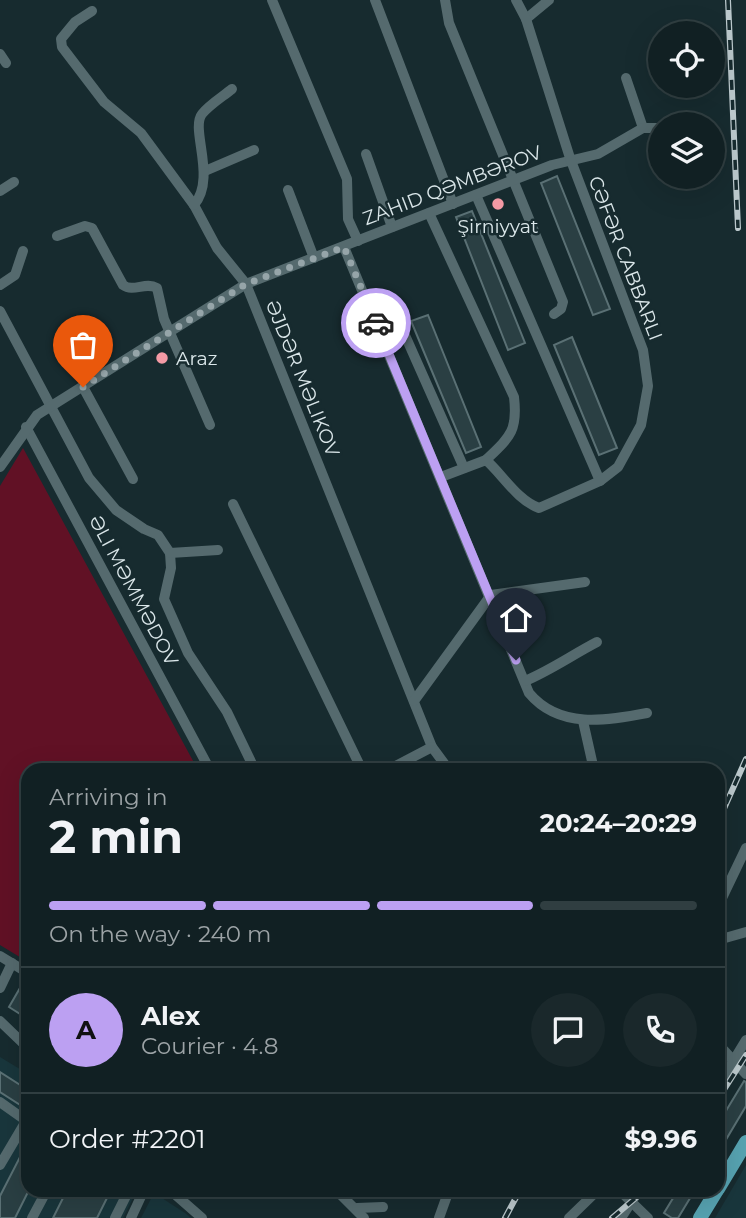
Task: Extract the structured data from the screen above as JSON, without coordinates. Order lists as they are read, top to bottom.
{
  "streets": {
    "street": ["ZAHID QƏMBƏROV", "ƏJDƏR MƏLIKOV", "ƏLI MƏMMƏDOV"]
  },
  "crossings": [
    ["ZAHID QƏMBƏROV", "ƏJDƏR MƏLIKOV"],
    ["ZAHID QƏMBƏROV", "ƏLI MƏMMƏDOV"]
  ],
  "places": ["Şirniyyat", "Araz"],
  "page": {
    "heading": ["2 min", "Arriving in", "20:24–20:29"],
    "panel": [
      "Alex",
      "Courier · 4.8",
      "Order #2201",
      "$9.96"
    ],
    "bar": "On the way · 240 m",
    "round": "A"
  }
}
